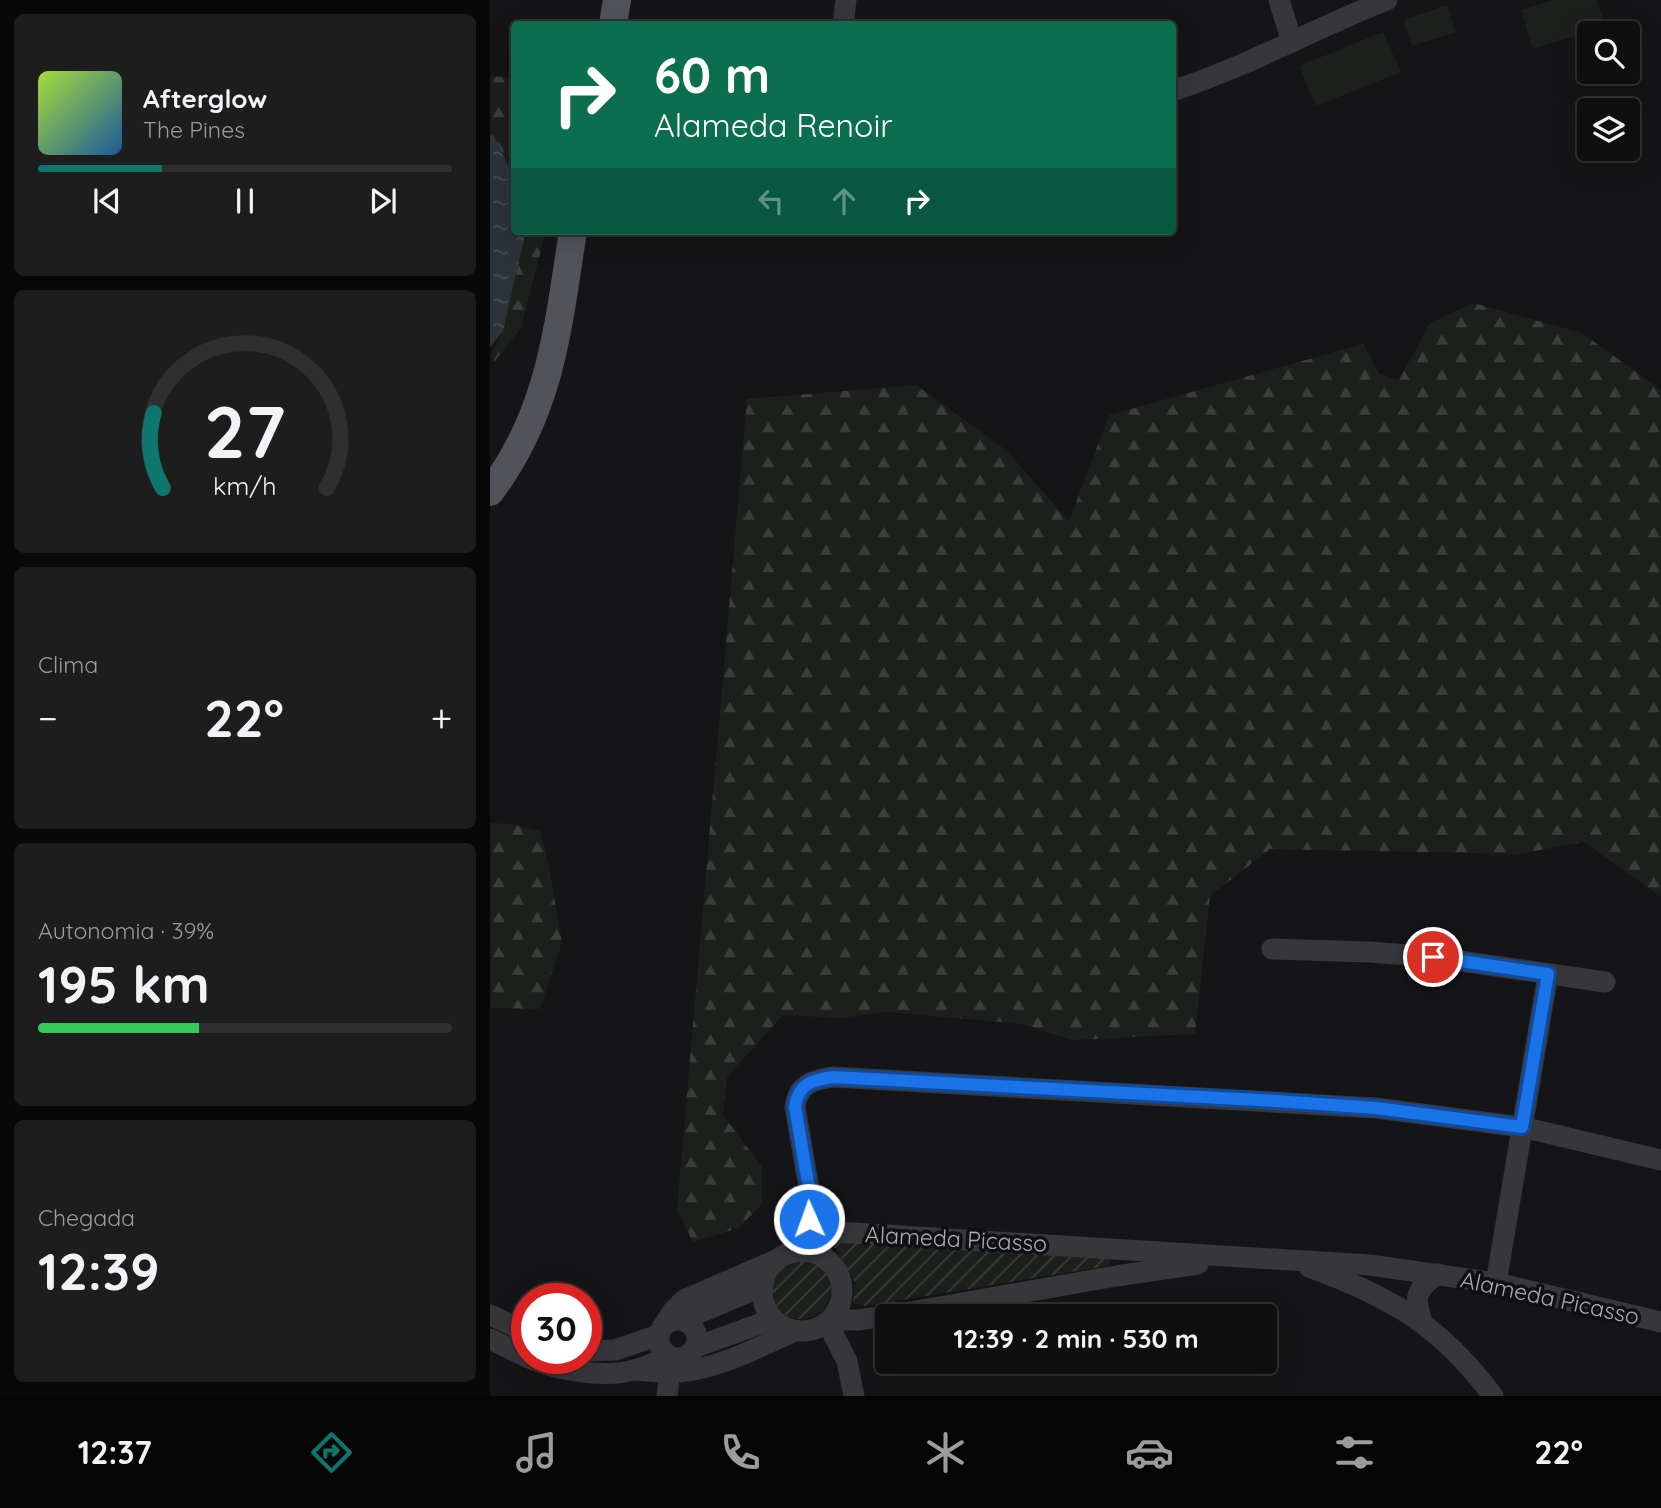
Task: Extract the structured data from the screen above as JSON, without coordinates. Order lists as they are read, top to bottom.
{
  "streets": {
    "street": ["Alameda Picasso"]
  },
  "page": {
    "turn": ["60 m", "Alameda Renoir"],
    "song": ["Afterglow", "The Pines"],
    "tile": [
      "Clima",
      ["Autonomia · 39%", "195 km"],
      ["Chegada", "12:39"]
    ],
    "heat": ["−", "22°", "+"],
    "limit": "30",
    "trip": "12:39 · 2 min · 530 m",
    "tabs": ["12:37", "22°"],
    "gauge": ["27", "km/h"]
  }
}
